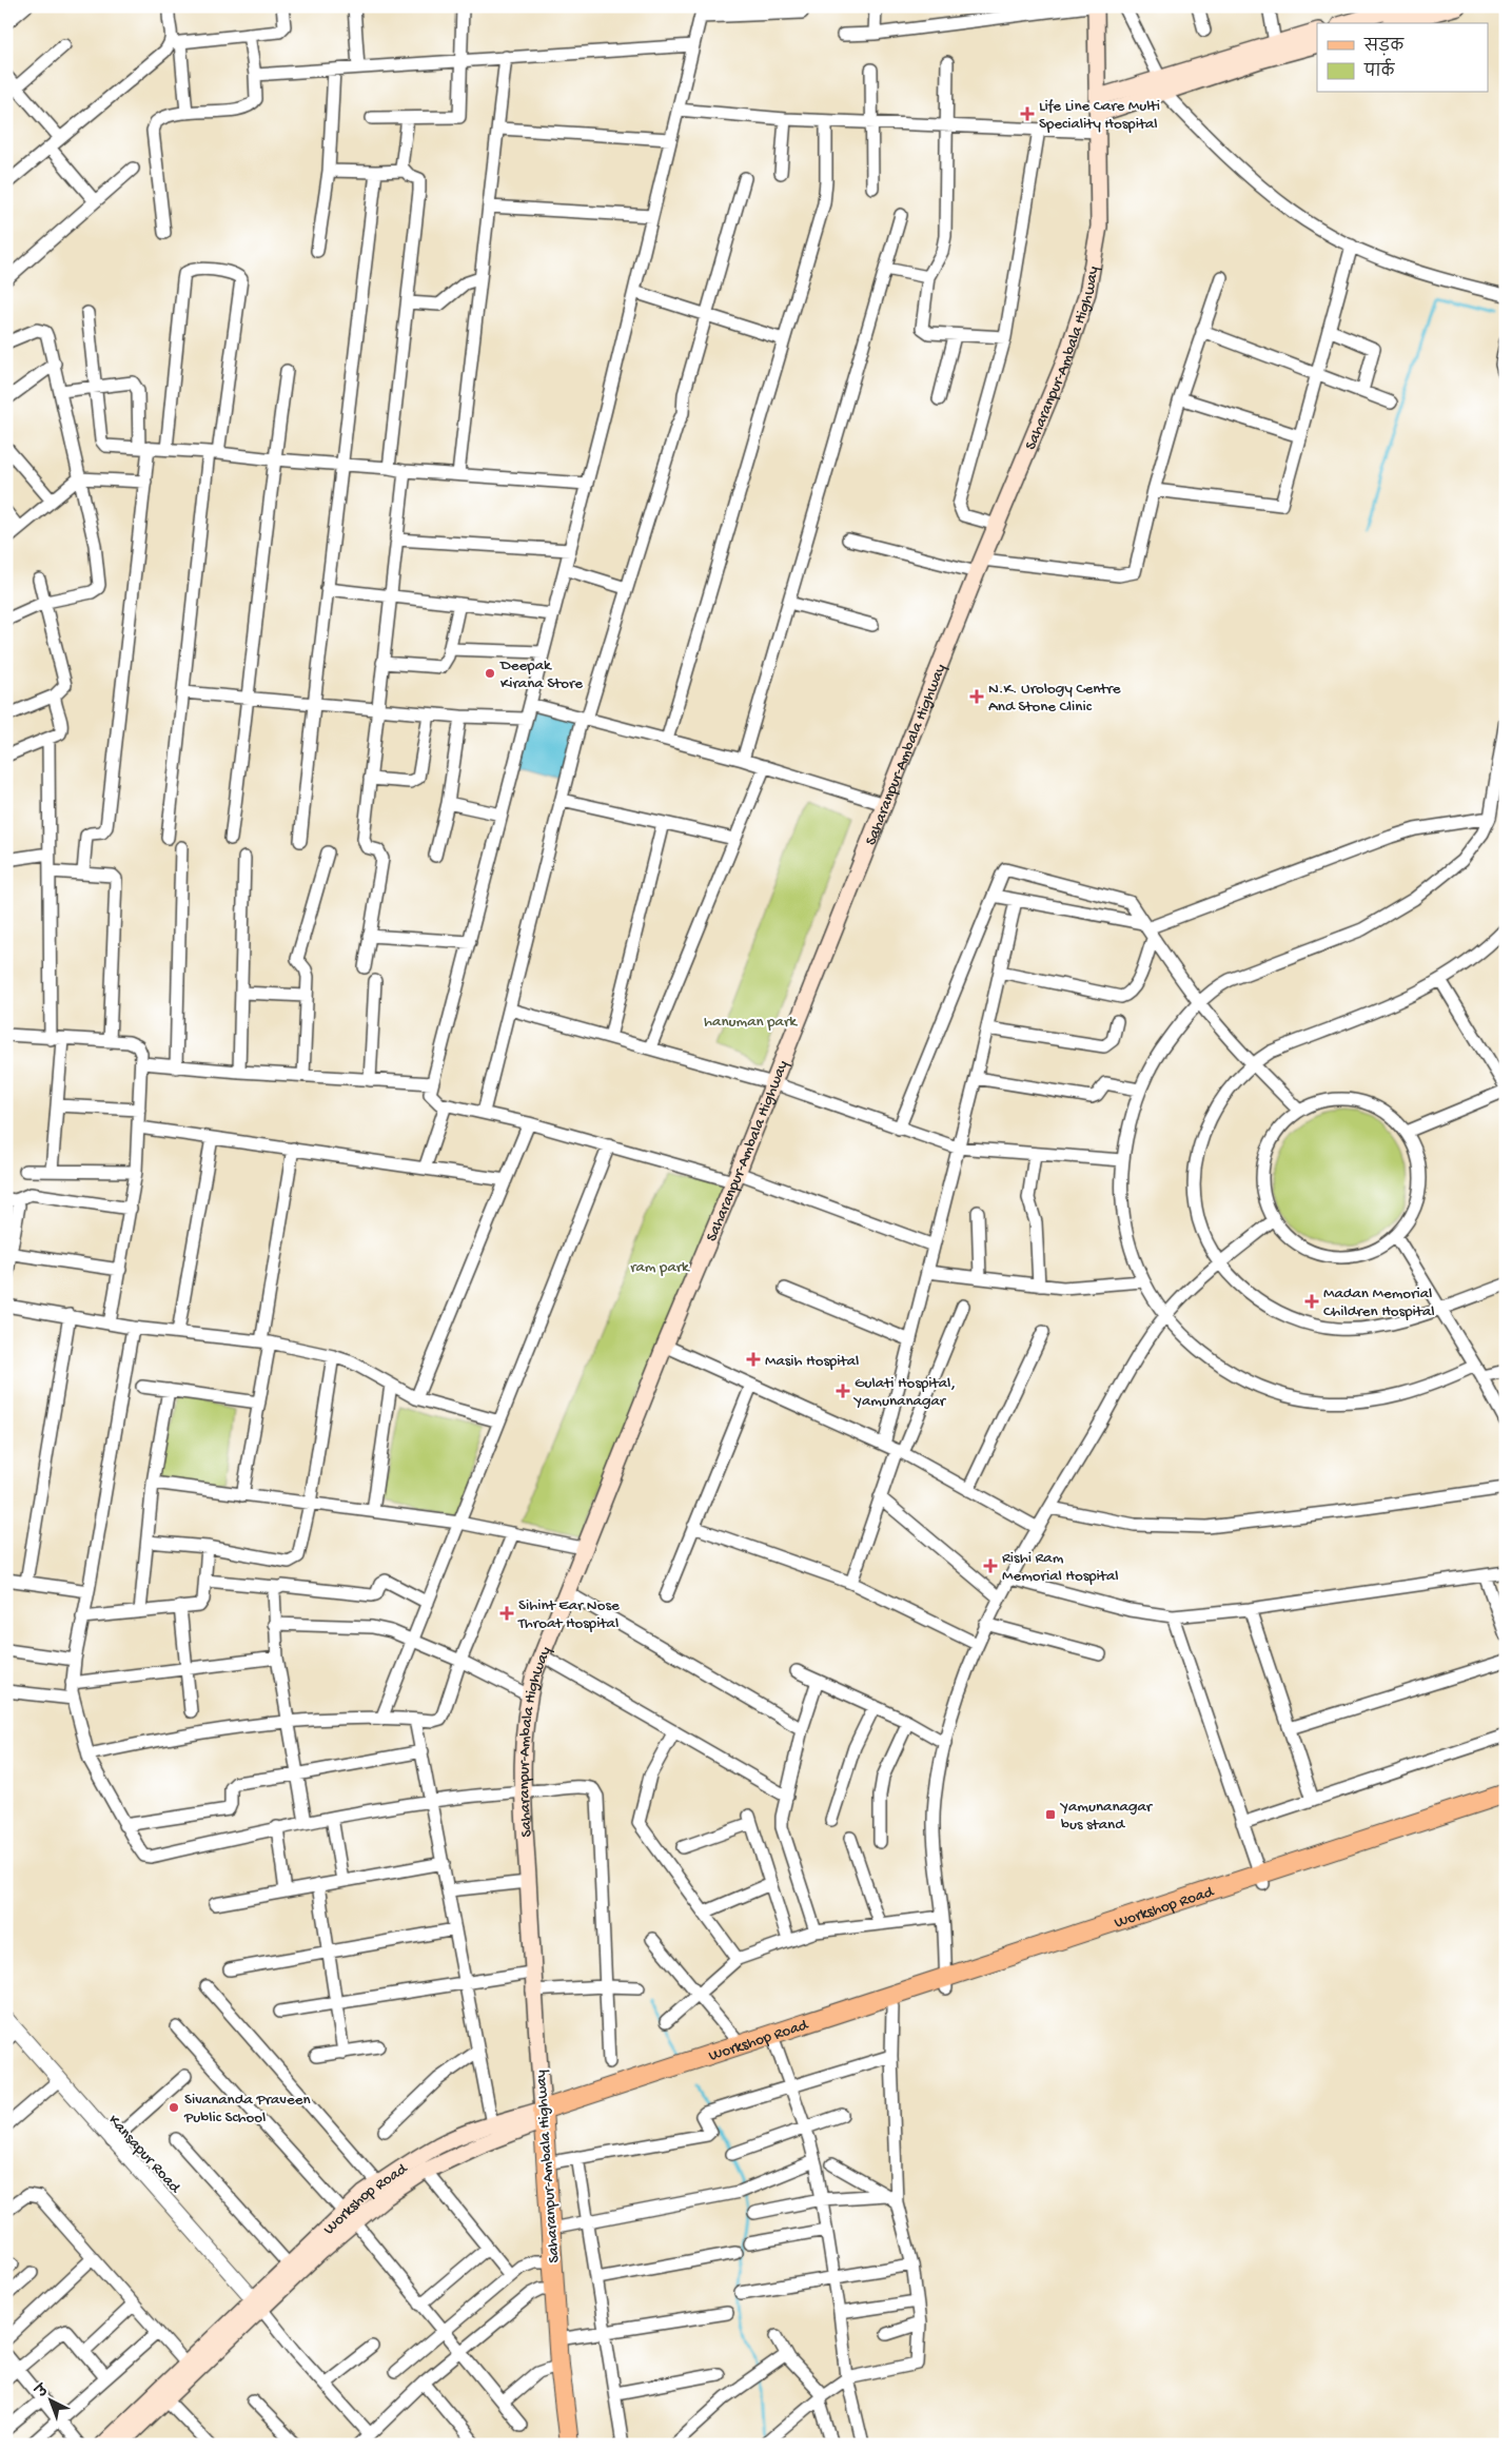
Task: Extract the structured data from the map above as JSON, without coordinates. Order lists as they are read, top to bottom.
{
  "streets": {
    "main road": ["Saharanpur-Ambala Highway", "Workshop Road"],
    "street": ["Kansapur Road"]
  },
  "crossings": [
    ["Saharanpur-Ambala Highway", "Workshop Road"],
    ["Workshop Road", "Kansapur Road"]
  ],
  "parks": ["hanuman park", "ram park"],
  "places": {
    "health": [
      "Life Line Care Multi Speciality Hospital",
      "N.K. Urology Centre And Stone Clinic",
      "Madan Memorial Children Hospital",
      "Masih Hospital",
      "Gulati Hospital, Yamunanagar",
      "Rishi Ram Memorial Hospital",
      "Sihint Ear Nose Throat Hospital"
    ],
    "other": ["Deepak Kirana Store", "Sivananda Praveen Public School"],
    "transit": ["Yamunanagar bus stand"]
  },
  "legend": ["सड़क", "पार्क"],
  "north": "top left"
}
